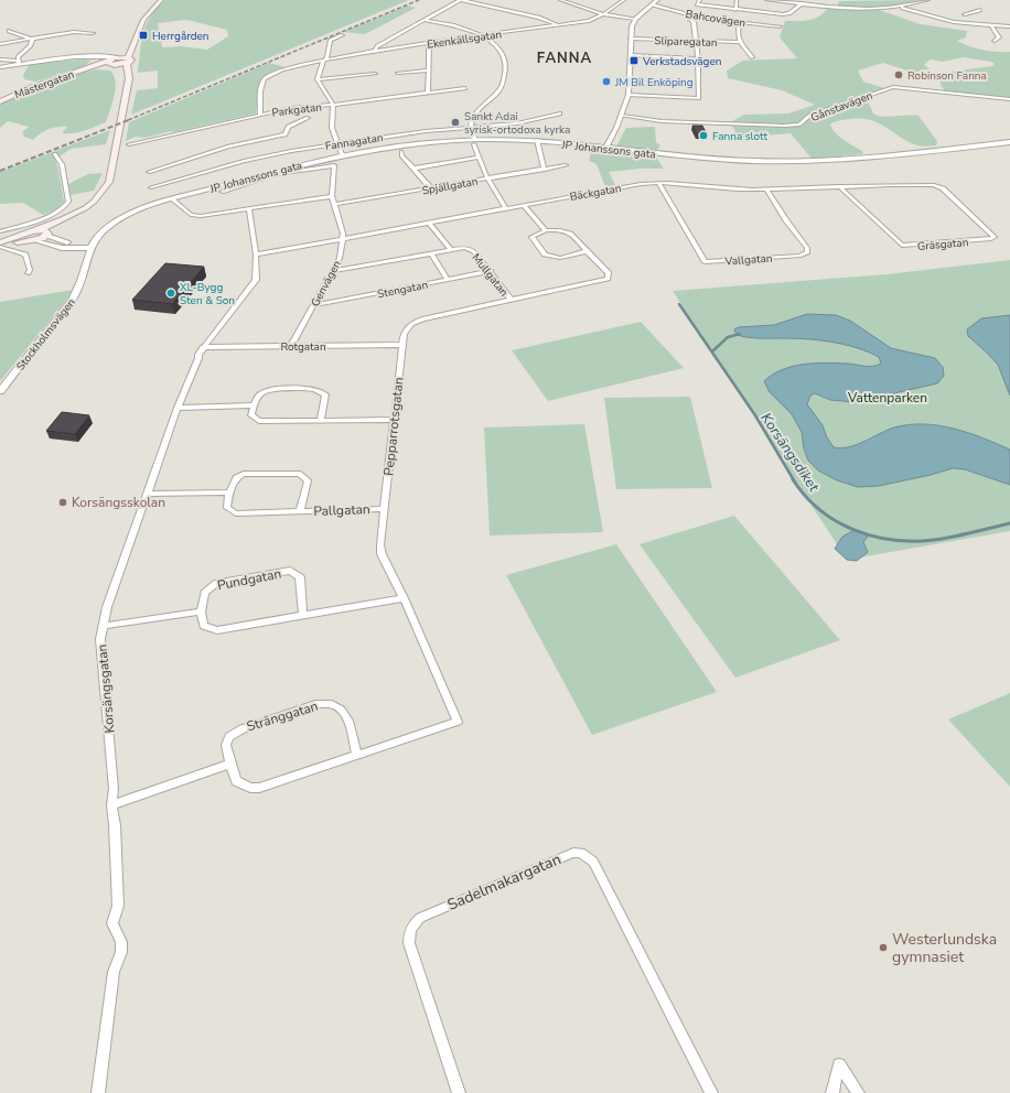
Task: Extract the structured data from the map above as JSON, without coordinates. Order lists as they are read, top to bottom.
{
  "streets": {
    "main road": ["Mästergatan"],
    "street": [
      "Bahcovägen",
      "Ekenkällsgatan",
      "Sliparegatan",
      "Gånstavägen",
      "Parkgatan",
      "Fannagatan",
      "JP Johanssons gata",
      "Spjällgatan",
      "Bäckgatan",
      "Gräsgatan",
      "Vallgatan",
      "Mullgatan",
      "Genvägen",
      "Stengatan",
      "Stockholmsvägen",
      "Rotgatan",
      "Pepparrotsgatan",
      "Pallgatan",
      "Pundgatan",
      "Korsängsgatan",
      "Stränggatan",
      "Sadelmakargatan"
    ]
  },
  "crossings": [
    ["Ekenkällsgatan", "Parkgatan"],
    ["JP Johanssons gata", "Stockholmsvägen"],
    ["Spjällgatan", "Genvägen"],
    ["Bäckgatan", "Gräsgatan"],
    ["Bäckgatan", "Vallgatan"],
    ["Bäckgatan", "Genvägen"],
    ["Bäckgatan", "Korsängsgatan"],
    ["Mullgatan", "Genvägen"],
    ["Mullgatan", "Stengatan"],
    ["Mullgatan", "Pepparrotsgatan"],
    ["Genvägen", "Stengatan"],
    ["Genvägen", "Rotgatan"],
    ["Rotgatan", "Pepparrotsgatan"],
    ["Rotgatan", "Korsängsgatan"],
    ["Pepparrotsgatan", "Pallgatan"],
    ["Pepparrotsgatan", "Stränggatan"]
  ],
  "districts": ["FANNA"],
  "water": ["Korsängsdiket"],
  "parks": ["Vattenparken"],
  "places": {
    "transit": ["Herrgården", "Verkstadsvägen"],
    "other": [
      "Robinson Fanna",
      "JM Bil Enköping",
      "Sankt Adai syrisk-ortodoxa kyrka",
      "Fanna slott",
      "XL-Bygg Sten & Son",
      "Korsängsskolan",
      "Westerlundska gymnasiet"
    ]
  }
}
